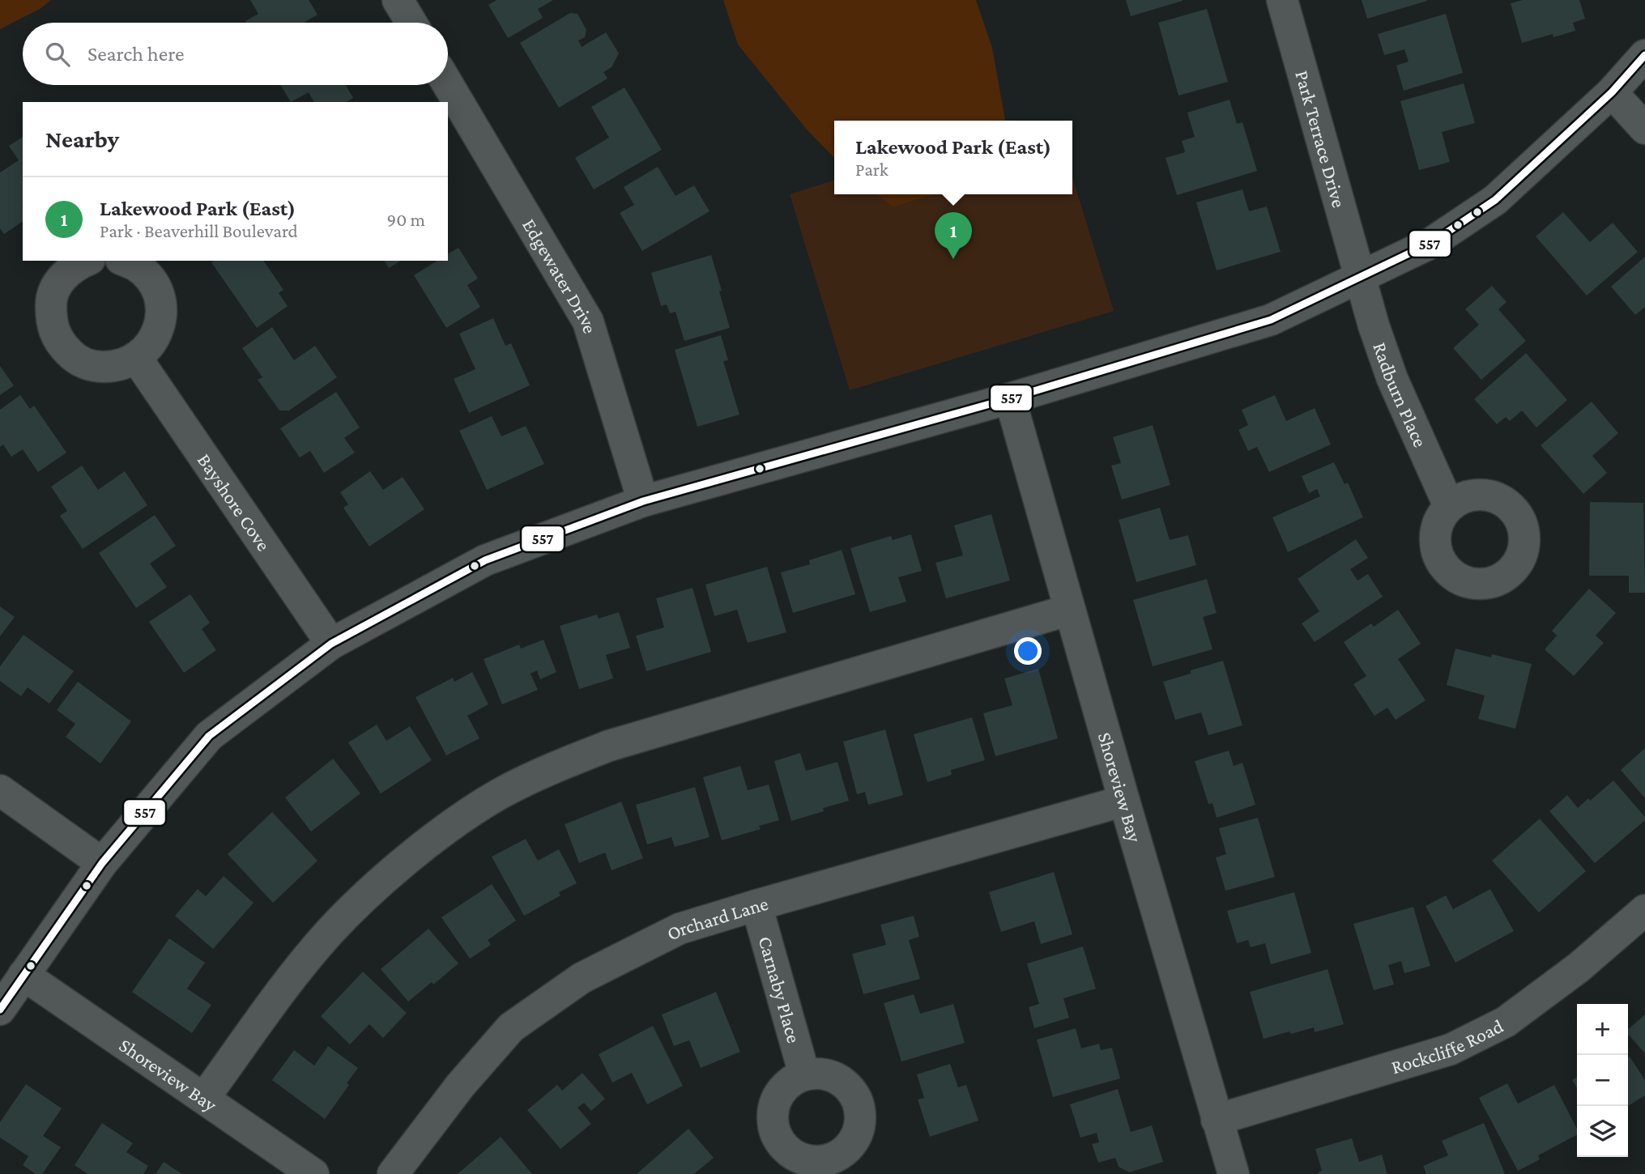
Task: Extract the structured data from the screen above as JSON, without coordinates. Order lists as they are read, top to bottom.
{
  "streets": {
    "street": [
      "Park Terrace Drive",
      "Edgewater Drive",
      "Radburn Place",
      "Bayshore Cove",
      "Shoreview Bay",
      "Orchard Lane",
      "Carnaby Place",
      "Rockcliffe Road"
    ]
  },
  "crossings": [
    ["Park Terrace Drive", "Radburn Place"],
    ["Shoreview Bay", "Orchard Lane"],
    ["Shoreview Bay", "Rockcliffe Road"],
    ["Orchard Lane", "Carnaby Place"]
  ],
  "lines": ["transit line 557"],
  "page": {
    "search": "Search here",
    "heading": "Nearby",
    "popup": ["Lakewood Park (East)", "Park"],
    "list": [
      {
        "mark": "1",
        "name": "Lakewood Park (East)",
        "note": "Park · Beaverhill Boulevard",
        "value": "90 m"
      }
    ],
    "pins": "1",
    "map_buttons": ["+", "−"]
  }
}
